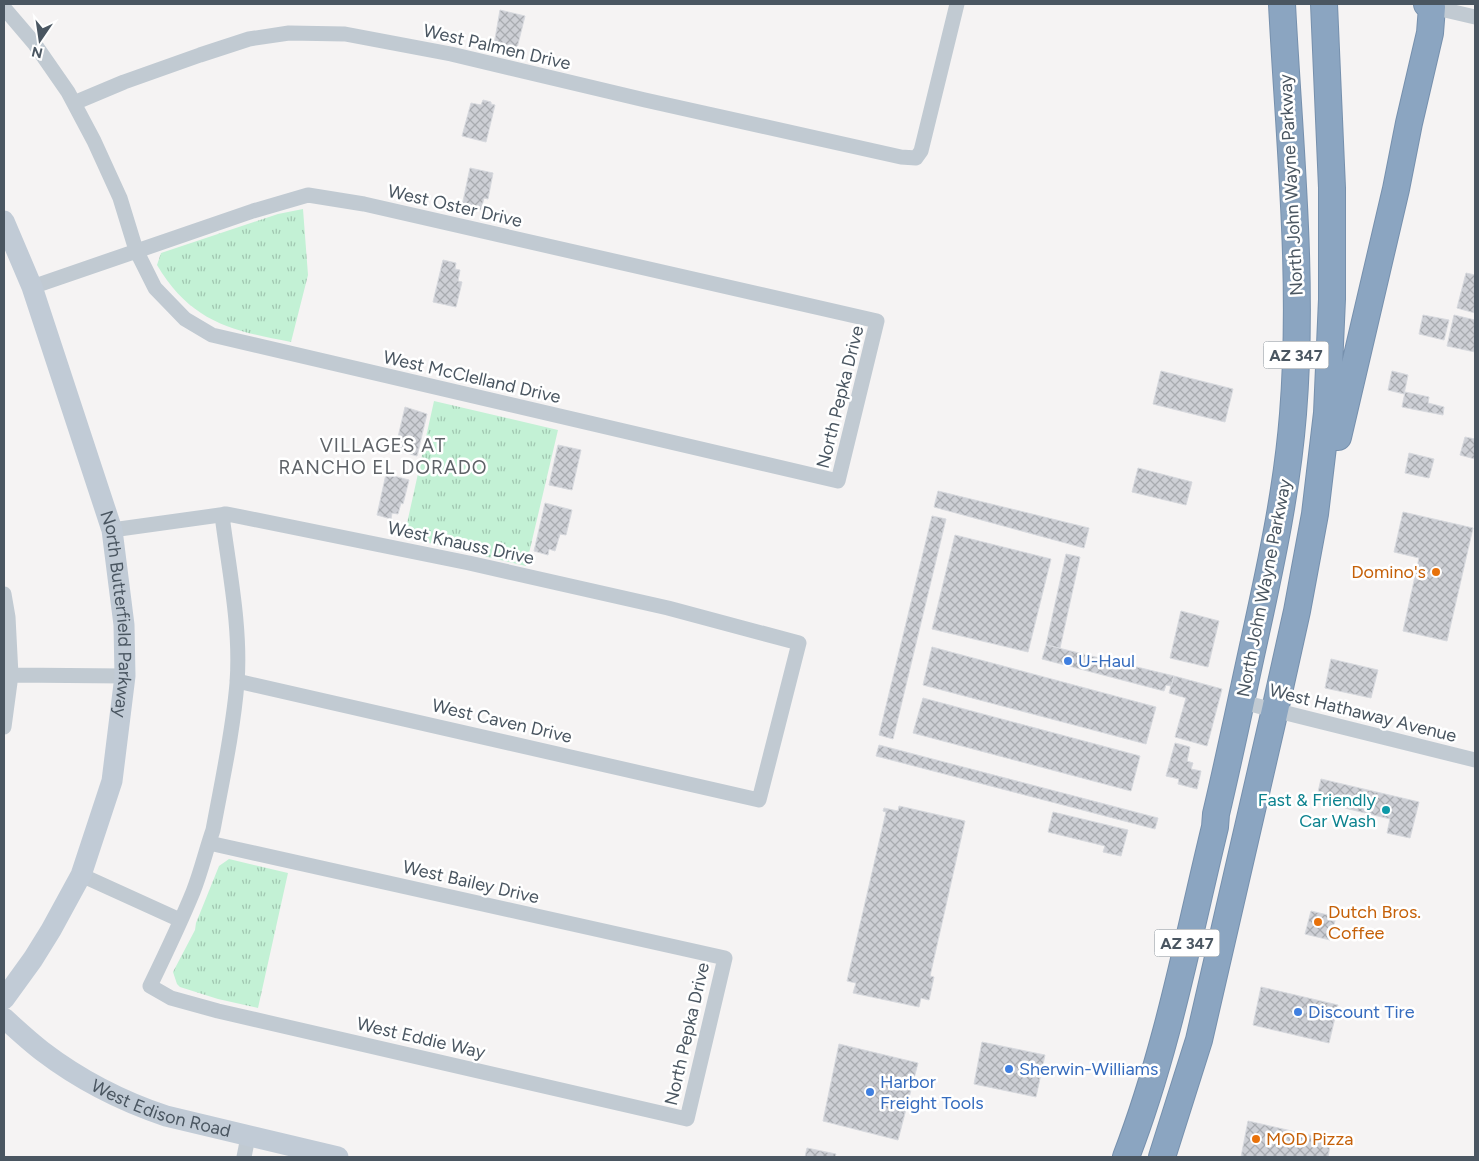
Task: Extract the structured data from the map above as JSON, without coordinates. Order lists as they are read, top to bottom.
{
  "streets": {
    "highway": ["North John Wayne Parkway", "AZ 347"],
    "street": [
      "West Palmen Drive",
      "West Oster Drive",
      "West McClelland Drive",
      "North Pepka Drive",
      "West Knauss Drive",
      "North Butterfield Parkway",
      "West Hathaway Avenue",
      "West Caven Drive",
      "West Bailey Drive",
      "West Eddie Way",
      "West Edison Road"
    ]
  },
  "crossings": [
    ["West Palmen Drive", "West McClelland Drive"],
    ["North John Wayne Parkway", "West Hathaway Avenue"],
    ["West Oster Drive", "West McClelland Drive"],
    ["West Oster Drive", "North Pepka Drive"],
    ["West Oster Drive", "North Butterfield Parkway"],
    ["West McClelland Drive", "North Pepka Drive"],
    ["North Pepka Drive", "West Bailey Drive"],
    ["North Pepka Drive", "West Eddie Way"],
    ["West Knauss Drive", "North Butterfield Parkway"],
    ["West Knauss Drive", "West Caven Drive"]
  ],
  "districts": ["VILLAGES AT RANCHO EL DORADO"],
  "places": [
    "Domino's",
    "U-Haul",
    "Fast & Friendly Car Wash",
    "Dutch Bros. Coffee",
    "Discount Tire",
    "Sherwin-Williams",
    "Harbor Freight Tools",
    "MOD Pizza"
  ],
  "north": "bottom"
}
